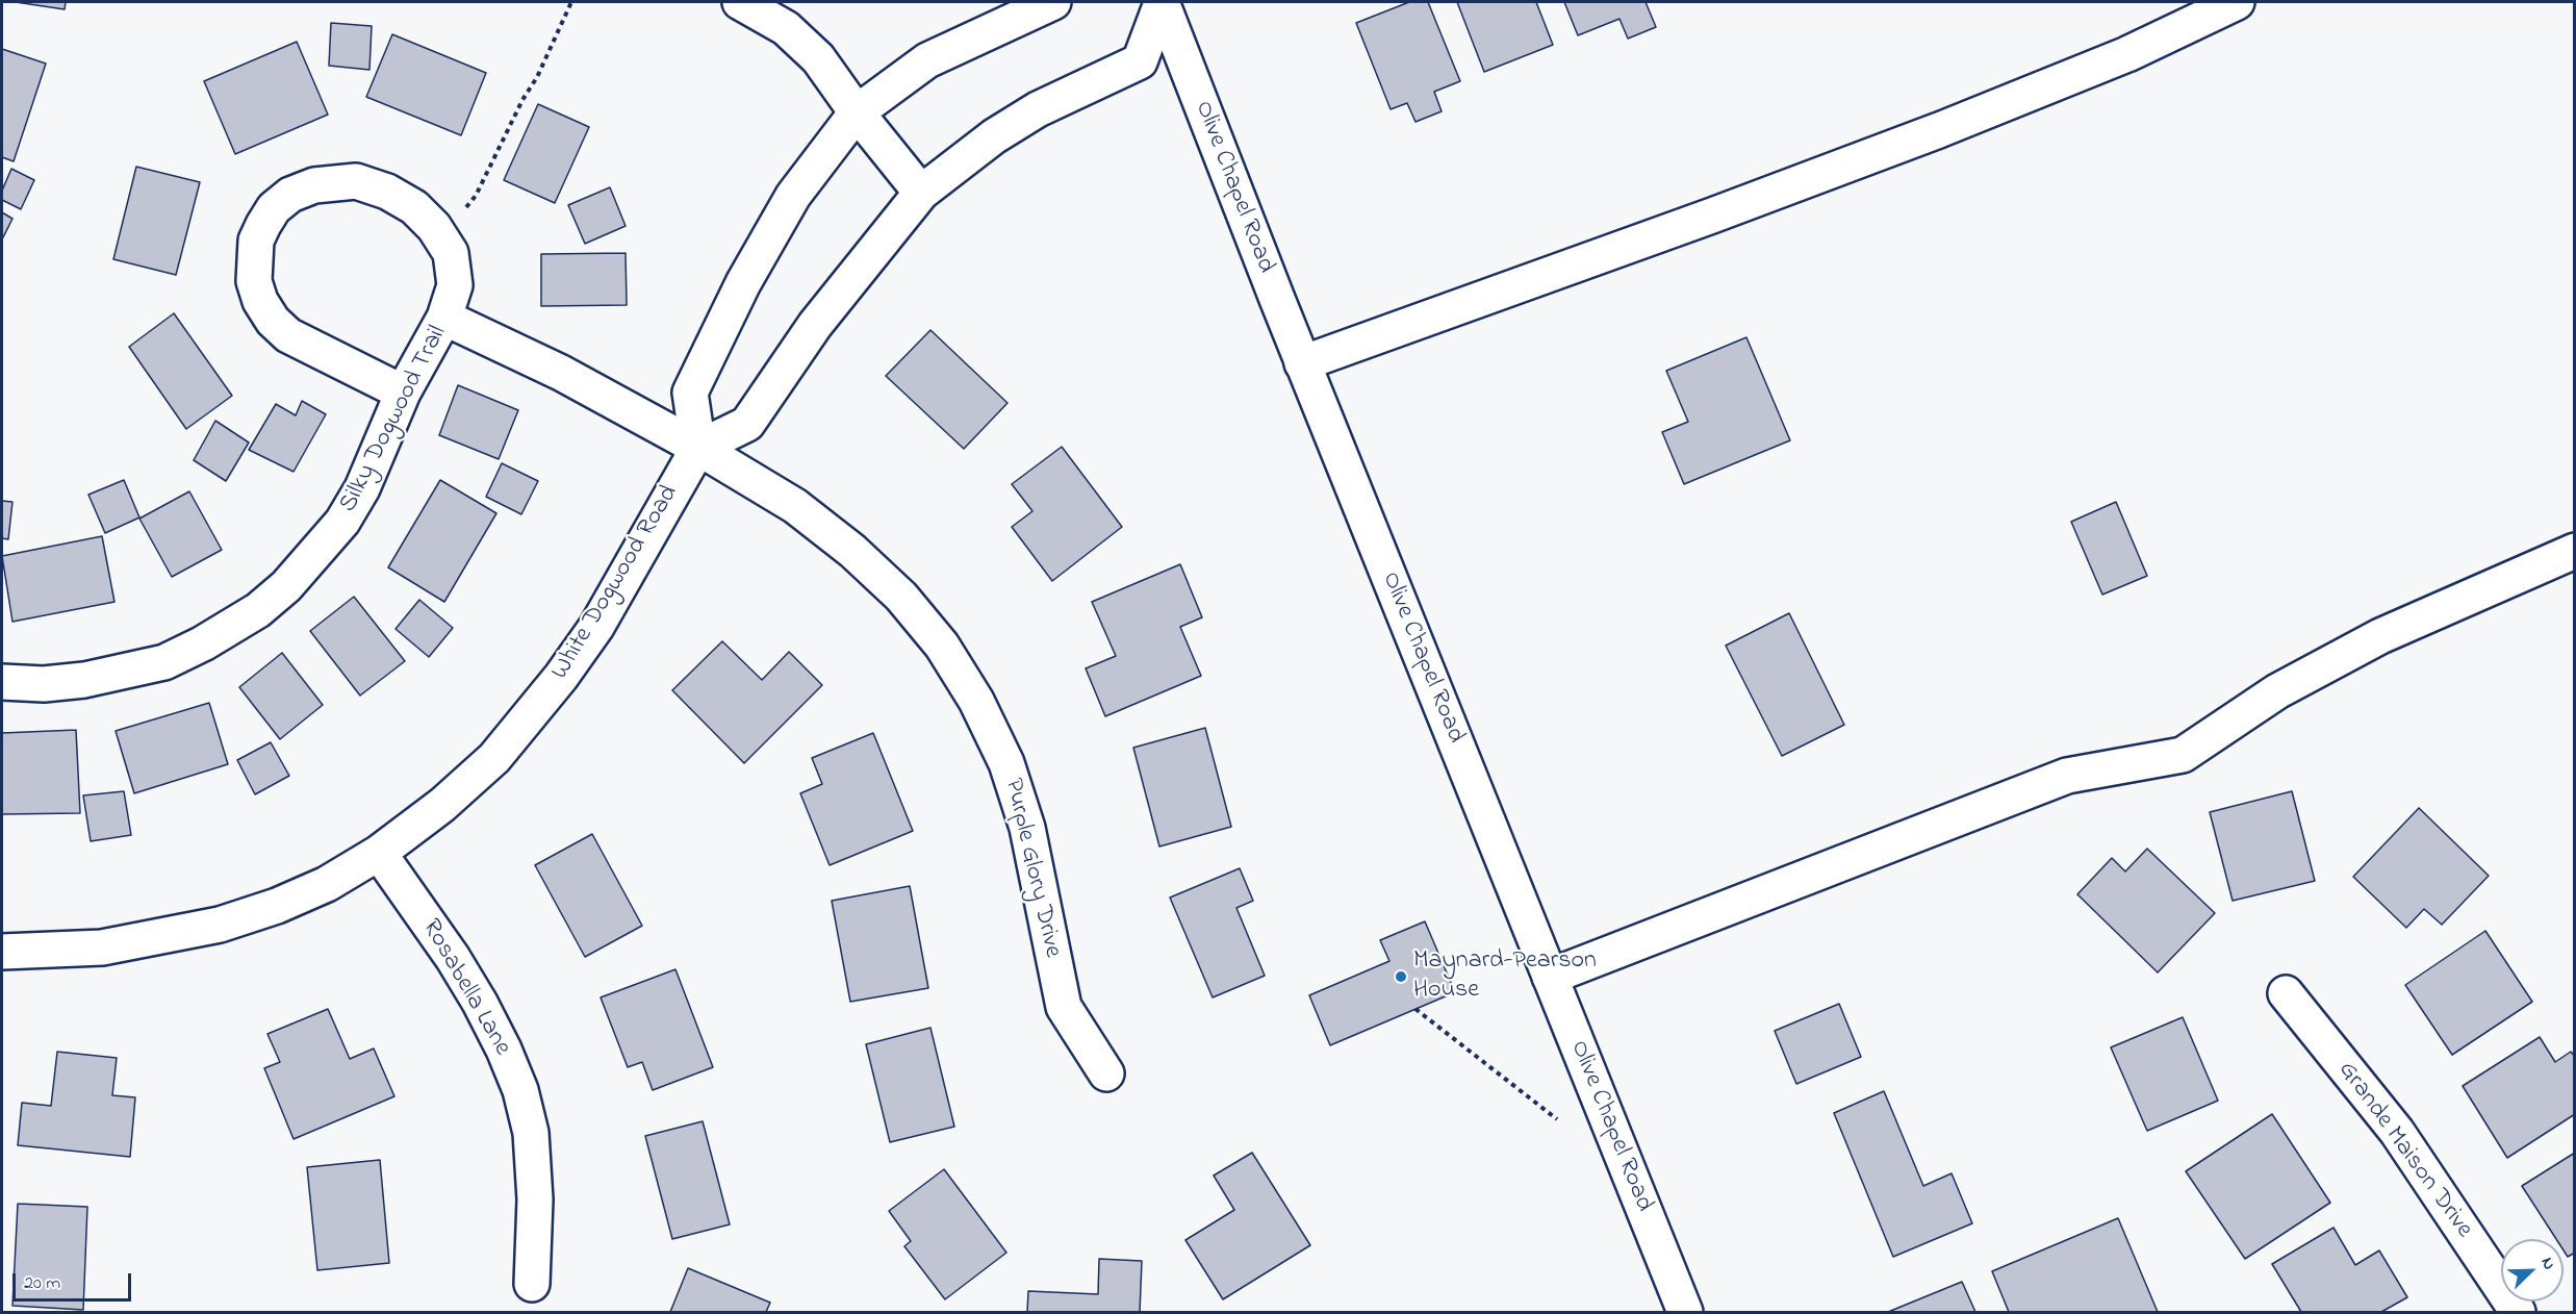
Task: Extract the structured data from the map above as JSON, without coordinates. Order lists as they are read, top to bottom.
{
  "streets": {
    "street": [
      "Olive Chapel Road",
      "Silky Dogwood Trail",
      "White Dogwood Road",
      "Purple Glory Drive",
      "Rosabella Lane",
      "Grande Maison Drive"
    ]
  },
  "crossings": [
    ["Silky Dogwood Trail", "White Dogwood Road"],
    ["Silky Dogwood Trail", "Purple Glory Drive"],
    ["White Dogwood Road", "Purple Glory Drive"],
    ["White Dogwood Road", "Rosabella Lane"]
  ],
  "places": ["Maynard-Pearson House"],
  "scale_bar": "20 m",
  "north": "top right"
}
